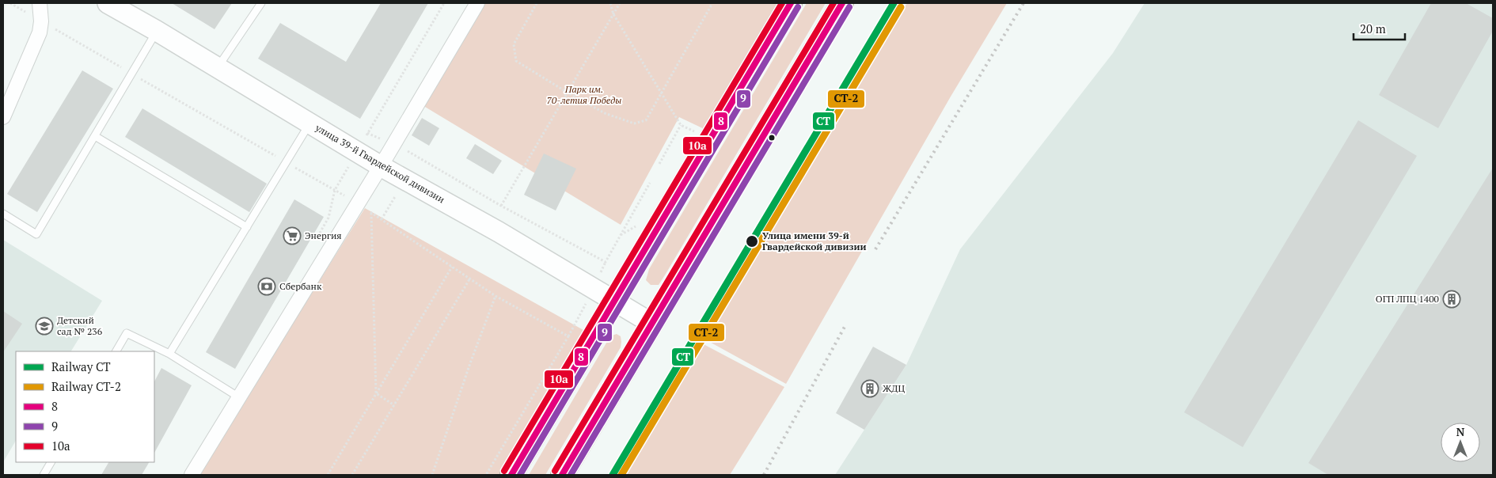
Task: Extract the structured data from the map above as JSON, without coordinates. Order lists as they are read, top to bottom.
{
  "streets": {
    "main road": ["улица 39-й Гвардейской дивизии"]
  },
  "parks": ["Парк им. 70-летия Победы"],
  "places": {
    "supermarket": ["Энергия"],
    "other": ["Улица имени 39-й Гвардейской дивизии"],
    "bank": ["Сбербанк"],
    "building": ["ОГП ЛПЦ 1400", "ЖДЦ"],
    "school or university": ["Детский сад № 236"]
  },
  "lines": [
    "rail line СТ",
    "transit line 8",
    "transit line 10а",
    "rail line СТ-2",
    "transit line 9"
  ],
  "legend": [
    "Railway СТ",
    "Railway СТ-2",
    "8",
    "9",
    "10а"
  ],
  "scale_bar": "20 m",
  "north": "top"
}
